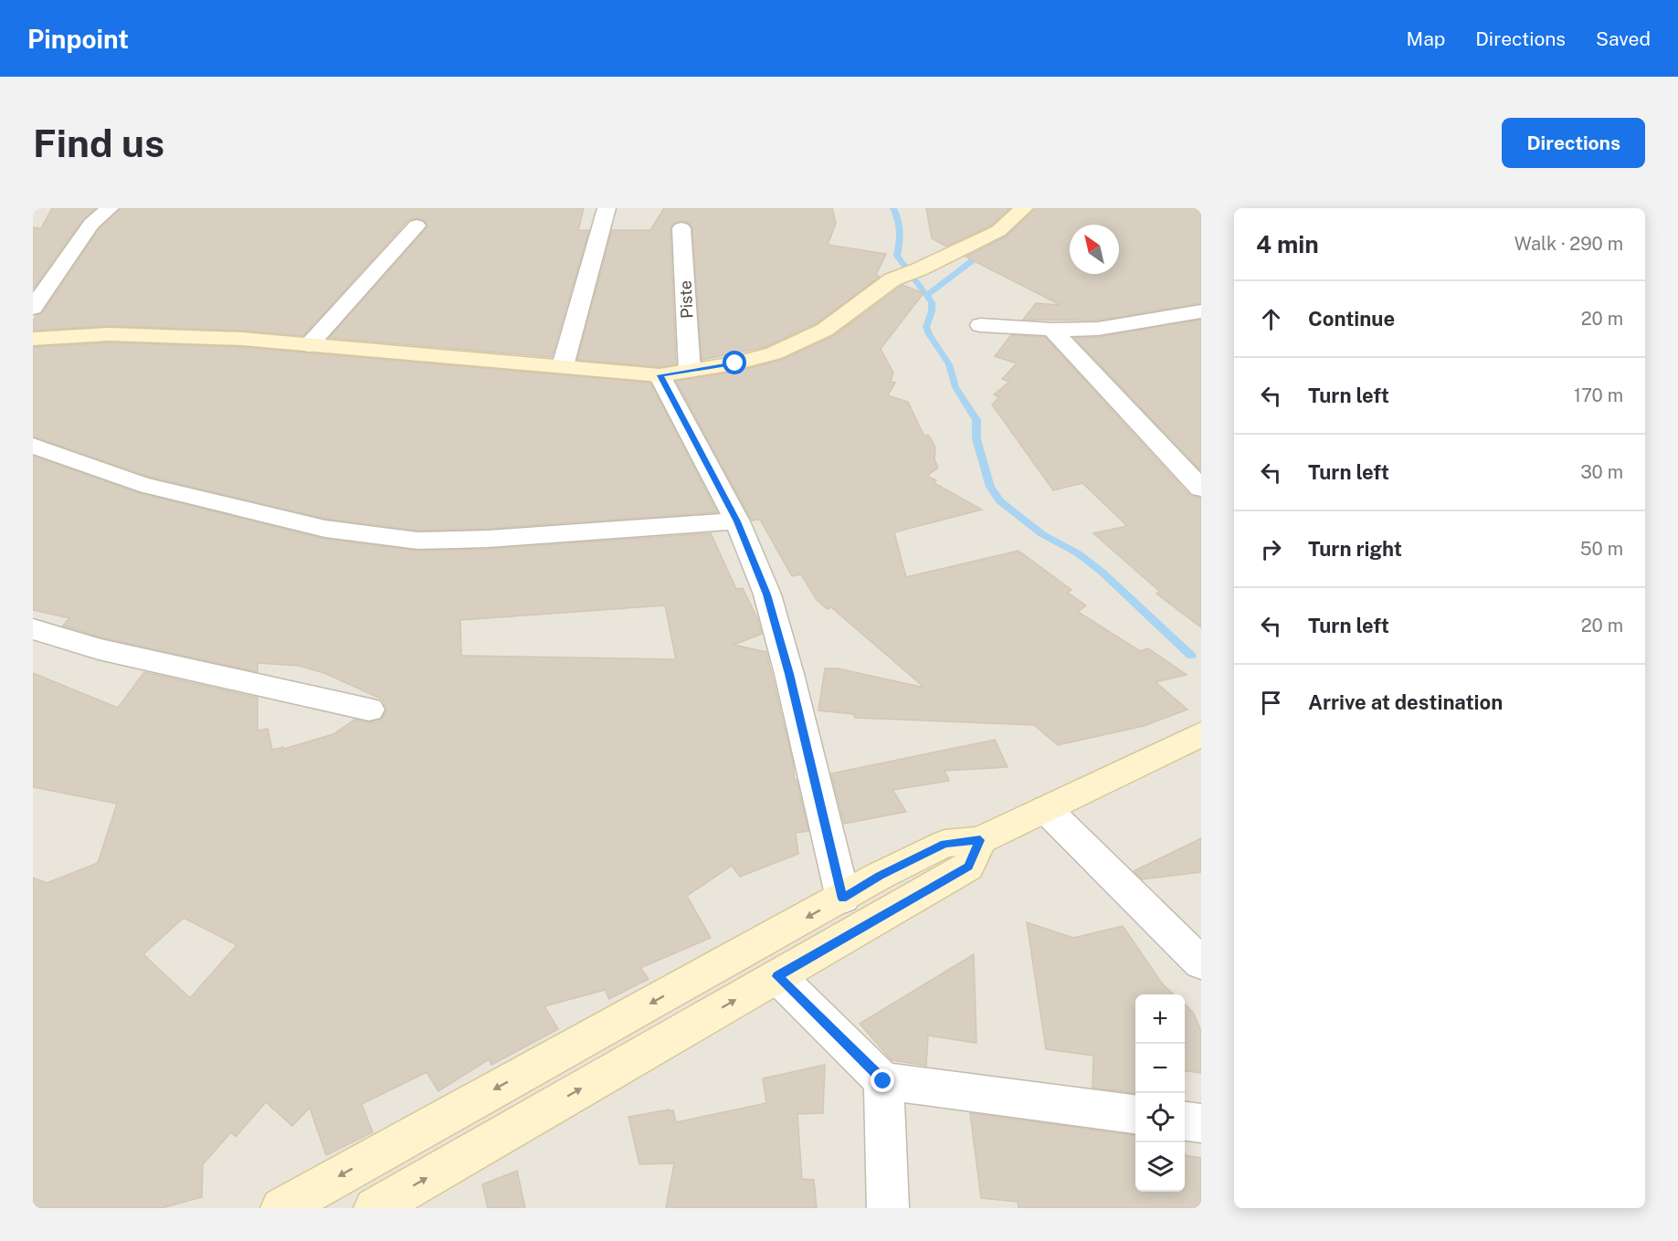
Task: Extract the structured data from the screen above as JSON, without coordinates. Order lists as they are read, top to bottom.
{
  "streets": {
    "street": ["Piste"]
  },
  "north": "top left",
  "page": {
    "header": "Pinpoint",
    "nav": ["Map", "Directions", "Saved"],
    "buttons": "Directions",
    "title": "Find us",
    "heading": ["4 min", "Walk · 290 m"],
    "list": [
      ["Continue", "20 m"],
      ["Turn left", "170 m"],
      ["Turn left", "30 m"],
      ["Turn right", "50 m"],
      ["Turn left", "20 m"],
      "Arrive at destination"
    ],
    "map_buttons": ["+", "−"]
  }
}
